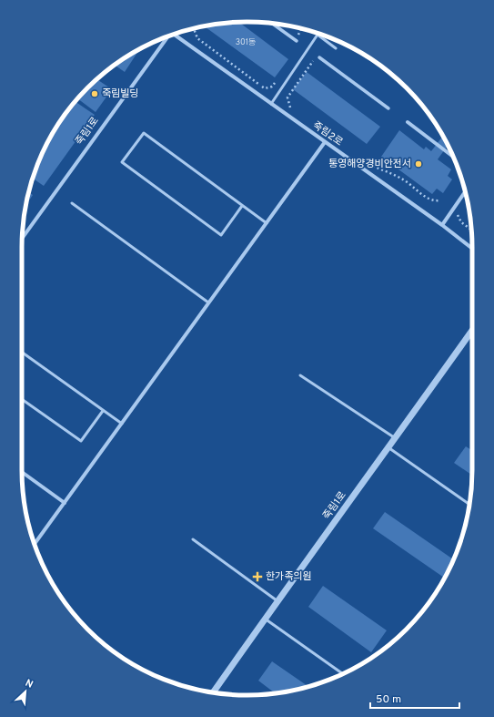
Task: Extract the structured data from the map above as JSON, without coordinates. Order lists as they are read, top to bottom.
{
  "streets": {
    "street": ["죽림1로", "죽림2로"]
  },
  "places": {
    "other": ["죽림빌딩", "통영해양경비안전서"],
    "health": ["한가족의원"]
  },
  "house_numbers": ["301동"],
  "scale_bar": "50 m",
  "north": "top right"
}
